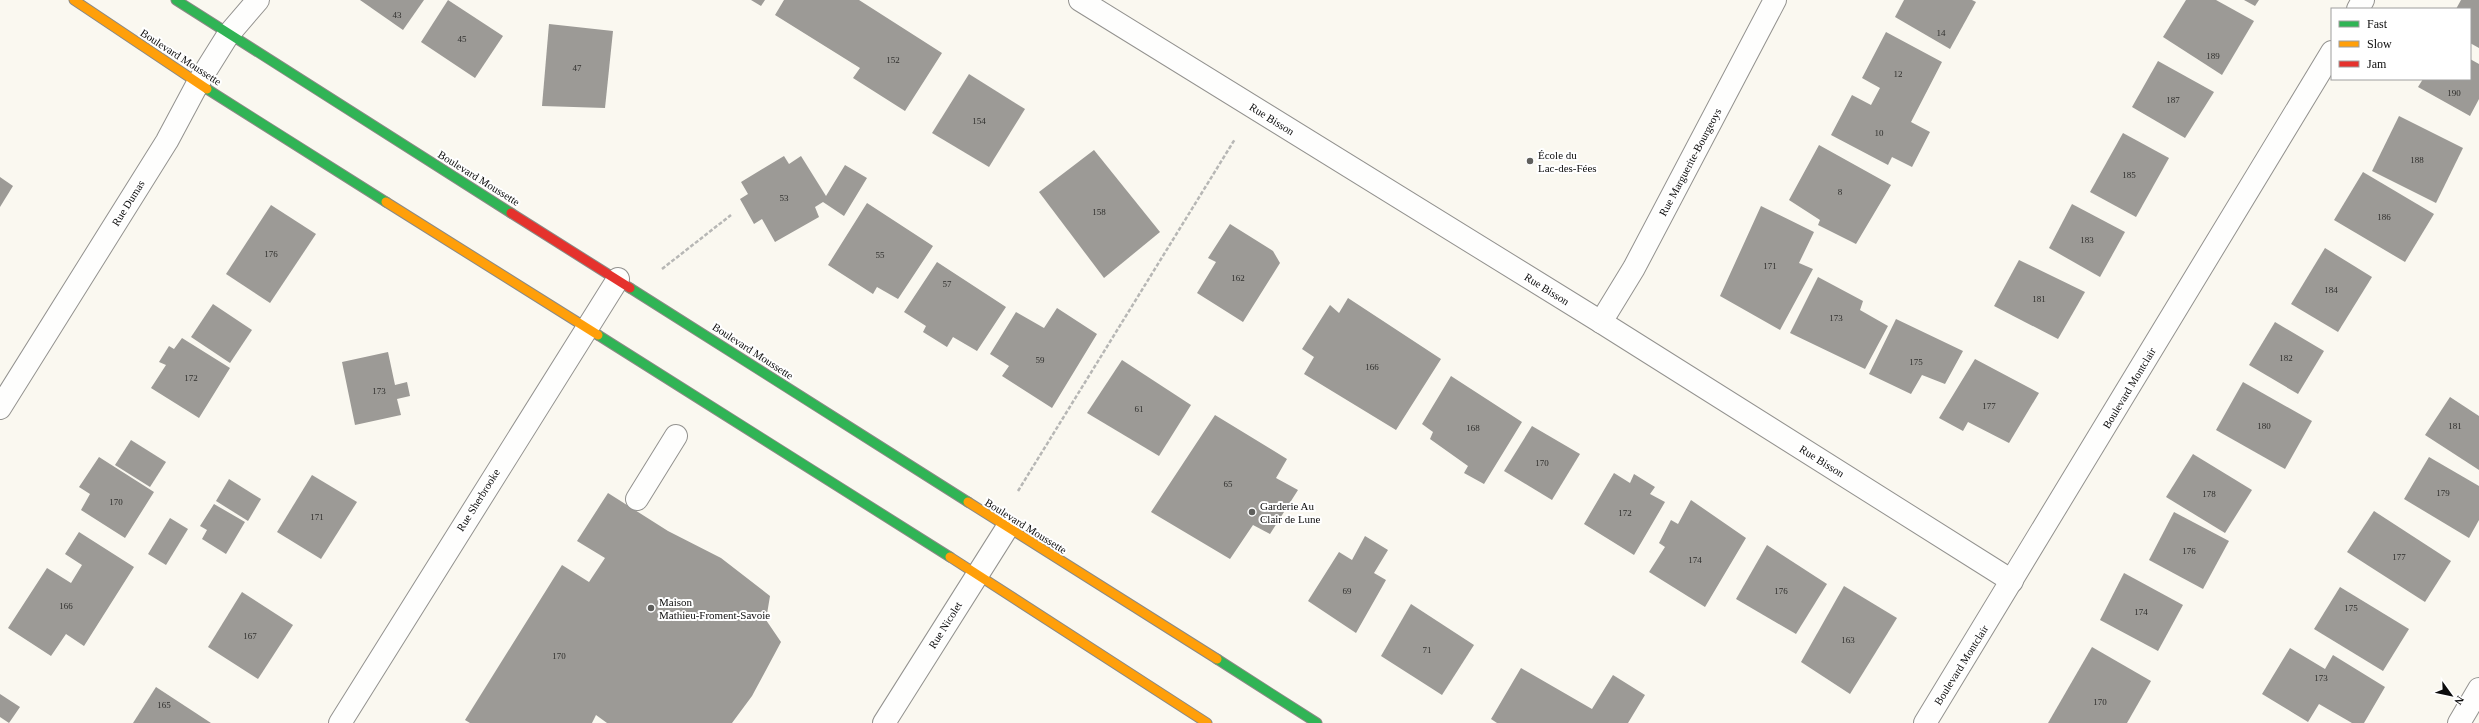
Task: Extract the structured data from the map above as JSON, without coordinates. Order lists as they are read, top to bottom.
{
  "streets": {
    "street": [
      "Boulevard Moussette",
      "Rue Bisson",
      "Rue Marguerite-Bourgeoys",
      "Rue Dumas",
      "Boulevard Montclair",
      "Rue Sherbrooke",
      "Rue Nicolet"
    ]
  },
  "crossings": [
    ["Boulevard Moussette", "Rue Dumas"],
    ["Boulevard Moussette", "Rue Sherbrooke"],
    ["Boulevard Moussette", "Rue Nicolet"],
    ["Rue Bisson", "Rue Marguerite-Bourgeoys"],
    ["Rue Bisson", "Boulevard Montclair"]
  ],
  "places": ["École du Lac-des-Fées", "Garderie Au Clair de Lune", "Maison Mathieu-Froment-Savoie"],
  "house_numbers": [
    "43",
    "14",
    "45",
    "189",
    "152",
    "47",
    "12",
    "190",
    "187",
    "154",
    "10",
    "188",
    "185",
    "8",
    "53",
    "158",
    "186",
    "183",
    "176",
    "55",
    "171",
    "162",
    "57",
    "184",
    "181",
    "173",
    "182",
    "59",
    "175",
    "166",
    "172",
    "173",
    "177",
    "61",
    "180",
    "181",
    "168",
    "170",
    "65",
    "179",
    "178",
    "170",
    "172",
    "171",
    "176",
    "177",
    "174",
    "69",
    "176",
    "166",
    "175",
    "174",
    "167",
    "163",
    "71",
    "170",
    "173",
    "170",
    "165"
  ],
  "legend": ["Fast", "Slow", "Jam"],
  "north": "bottom right"
}
